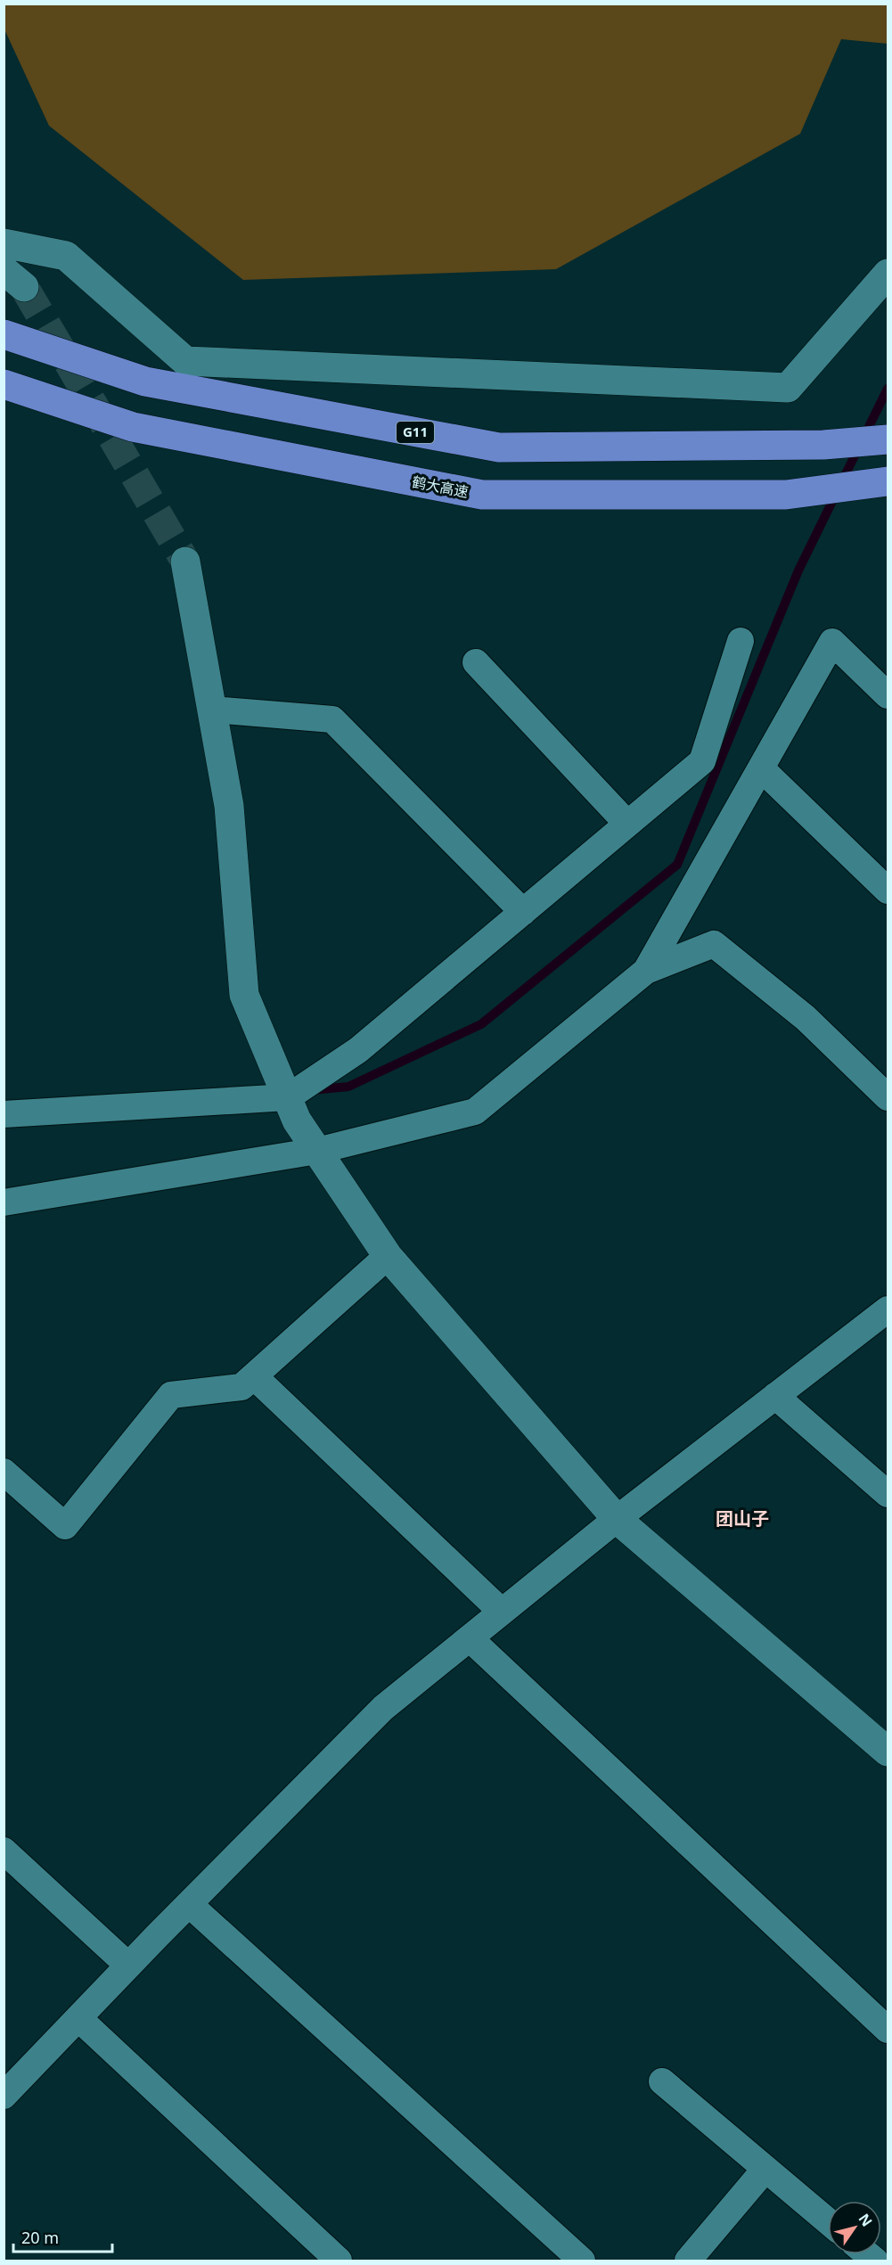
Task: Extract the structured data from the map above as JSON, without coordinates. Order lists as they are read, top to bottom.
{
  "streets": {
    "highway": ["G11", "鹤大高速"]
  },
  "districts": ["团山子"],
  "scale_bar": "20 m",
  "north": "top right"
}
